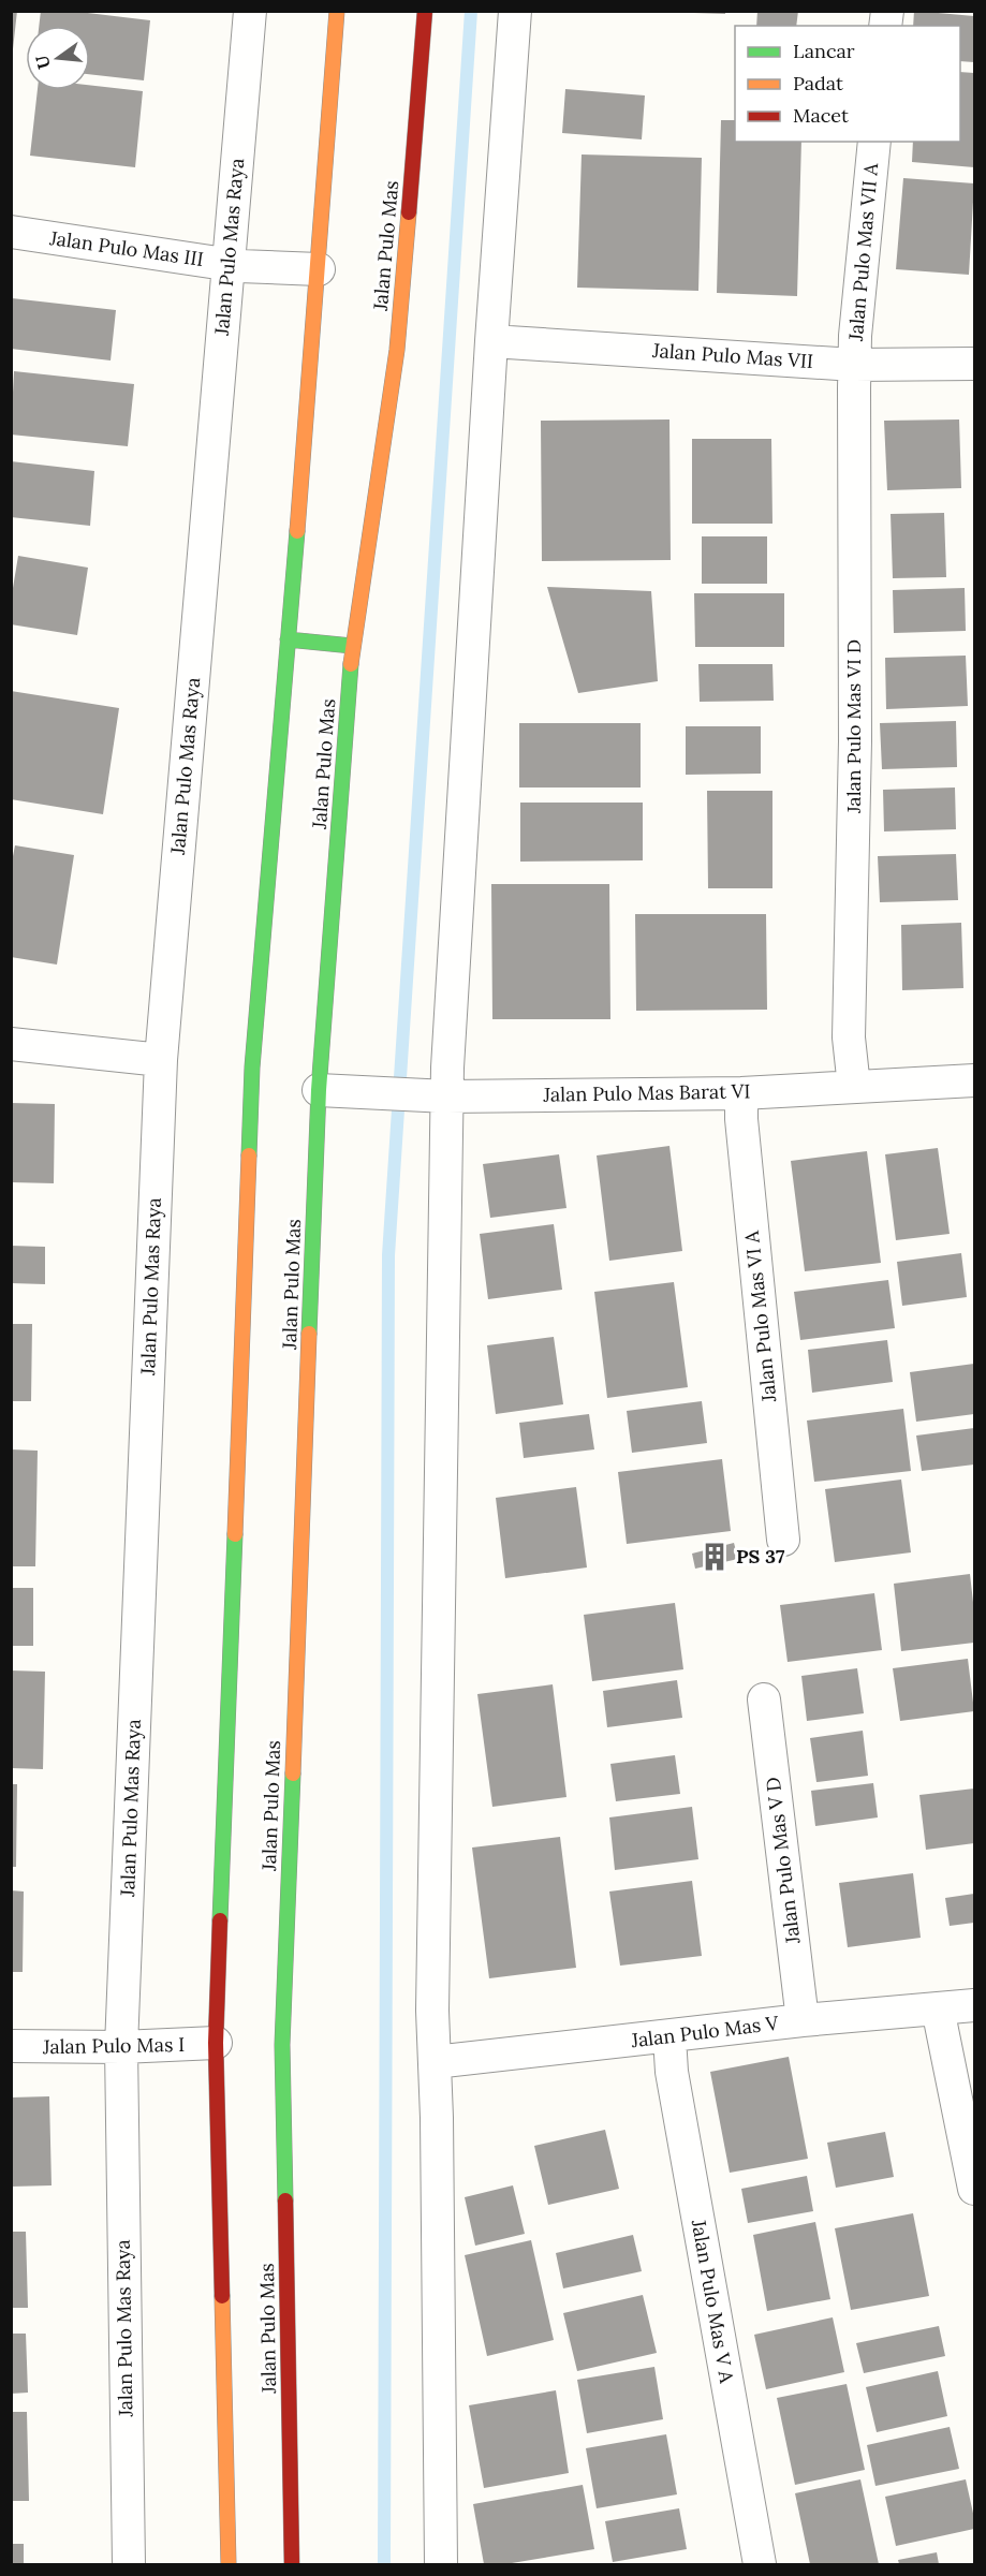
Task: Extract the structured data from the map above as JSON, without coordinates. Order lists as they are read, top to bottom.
{
  "streets": {
    "street": [
      "Jalan Pulo Mas",
      "Jalan Pulo Mas Raya",
      "Jalan Pulo Mas III",
      "Jalan Pulo Mas VII A",
      "Jalan Pulo Mas VII",
      "Jalan Pulo Mas VI D",
      "Jalan Pulo Mas Barat VI",
      "Jalan Pulo Mas VI A",
      "Jalan Pulo Mas V D",
      "Jalan Pulo Mas V",
      "Jalan Pulo Mas I",
      "Jalan Pulo Mas V A"
    ]
  },
  "crossings": [
    ["Jalan Pulo Mas", "Jalan Pulo Mas Barat VI"],
    ["Jalan Pulo Mas Raya", "Jalan Pulo Mas III"],
    ["Jalan Pulo Mas Raya", "Jalan Pulo Mas I"],
    ["Jalan Pulo Mas VII A", "Jalan Pulo Mas VII"],
    ["Jalan Pulo Mas VII A", "Jalan Pulo Mas VI D"],
    ["Jalan Pulo Mas VII", "Jalan Pulo Mas VI D"],
    ["Jalan Pulo Mas VI D", "Jalan Pulo Mas Barat VI"],
    ["Jalan Pulo Mas Barat VI", "Jalan Pulo Mas VI A"],
    ["Jalan Pulo Mas V D", "Jalan Pulo Mas V"],
    ["Jalan Pulo Mas V", "Jalan Pulo Mas V A"]
  ],
  "places": {
    "building": ["PS 37"]
  },
  "legend": ["Lancar", "Padat", "Macet"],
  "north": "left"
}
